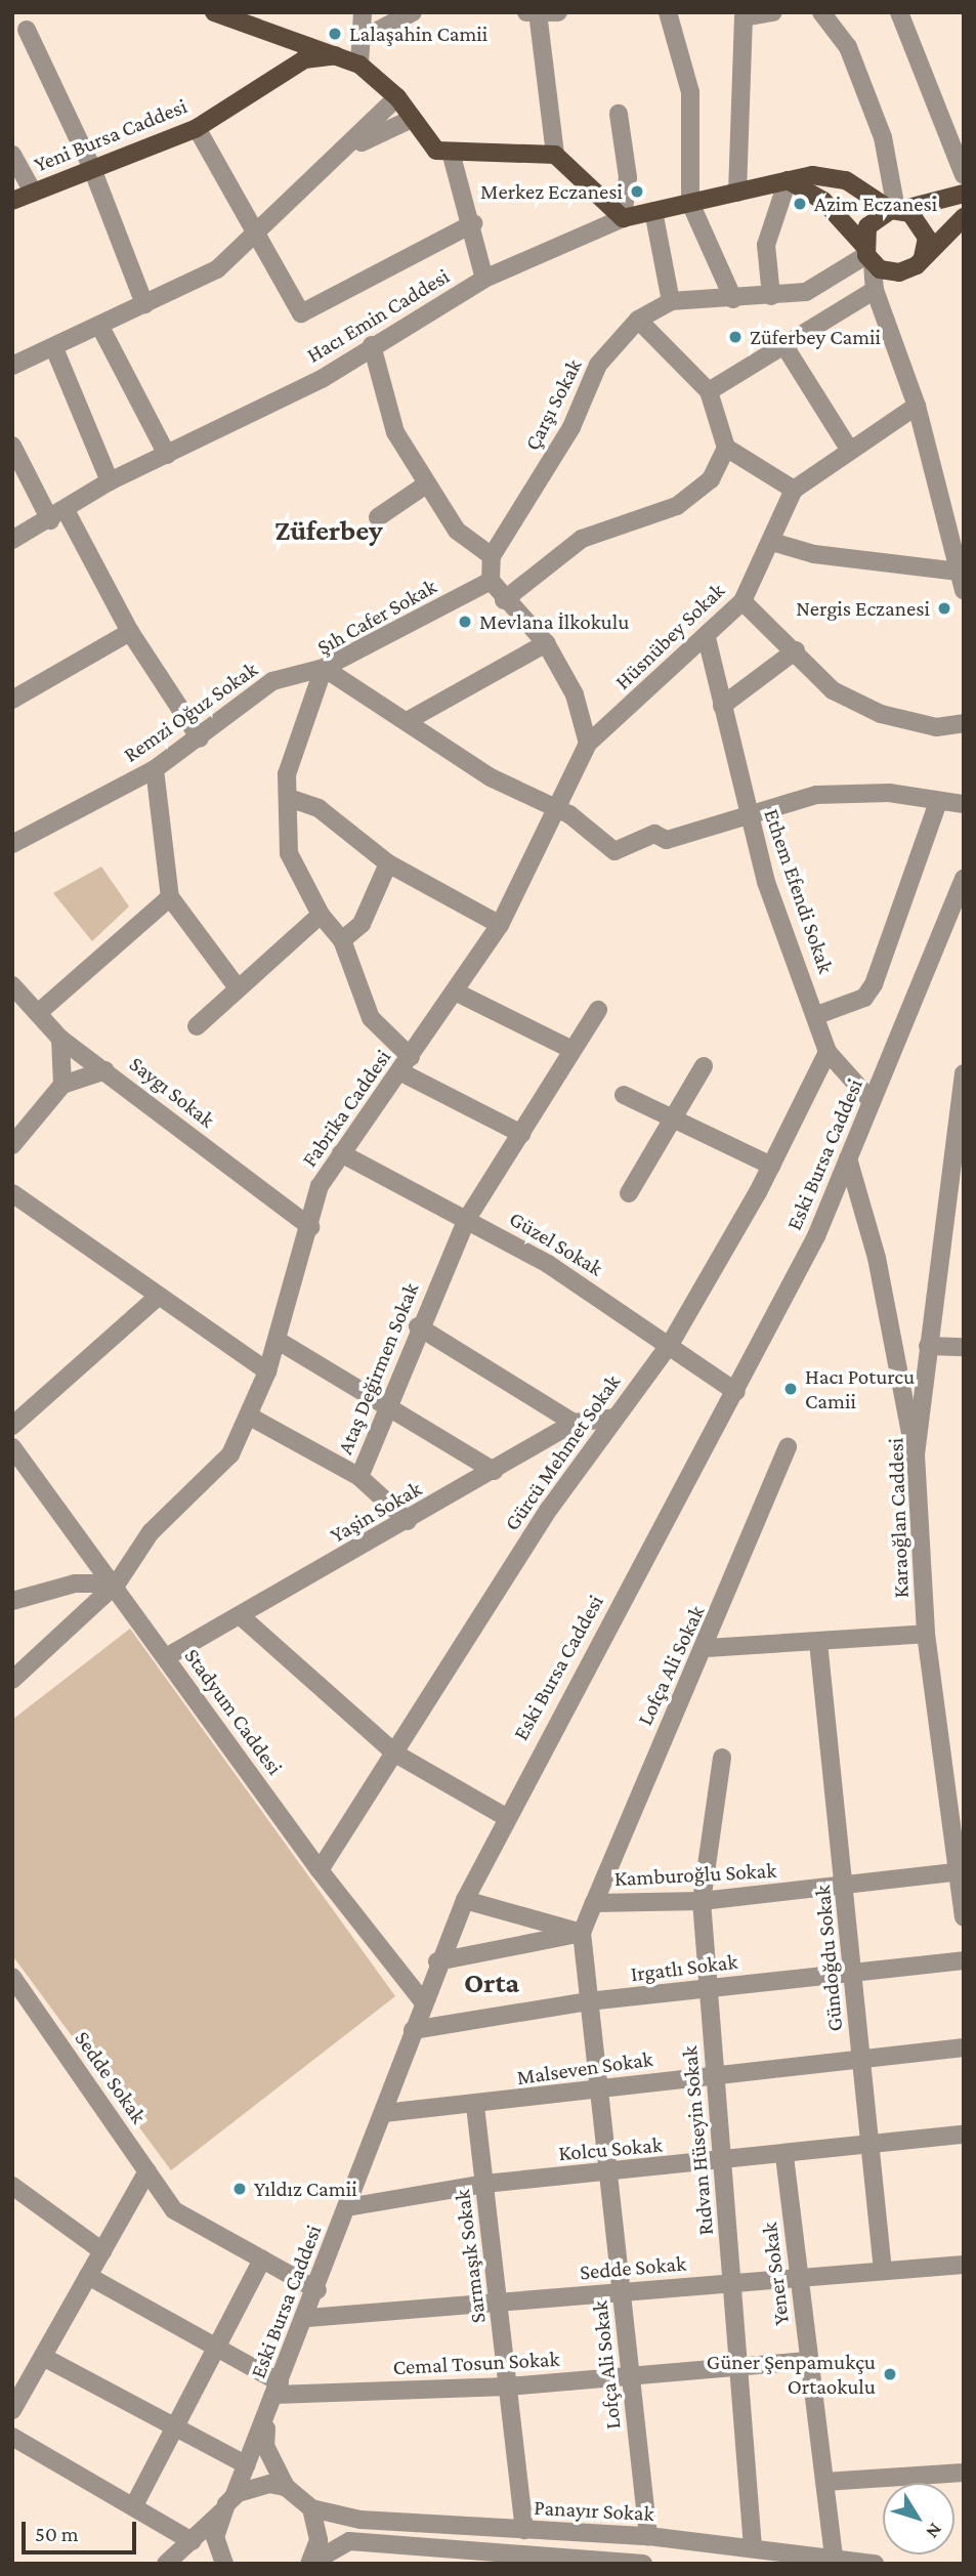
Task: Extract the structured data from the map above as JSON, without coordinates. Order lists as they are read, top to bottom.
{
  "streets": {
    "main road": ["Yeni Bursa Caddesi", "Hacı Emin Caddesi"],
    "street": [
      "Çarşı Sokak",
      "Şıh Cafer Sokak",
      "Hüsnübey Sokak",
      "Remzi Oğuz Sokak",
      "Ethem Efendi Sokak",
      "Saygı Sokak",
      "Fabrika Caddesi",
      "Eski Bursa Caddesi",
      "Güzel Sokak",
      "Ataş Değirmen Sokak",
      "Gürcü Mehmet Sokak",
      "Yaşin Sokak",
      "Karaoğlan Caddesi",
      "Lofça Ali Sokak",
      "Stadyum Caddesi",
      "Kamburoğlu Sokak",
      "Gündoğdu Sokak",
      "Irgatlı Sokak",
      "Malseven Sokak",
      "Sedde Sokak",
      "Rıdvan Hüseyin Sokak",
      "Kolcu Sokak",
      "Sarmaşık Sokak",
      "Yener Sokak",
      "Cemal Tosun Sokak",
      "Panayır Sokak"
    ]
  },
  "crossings": [
    ["Hacı Emin Caddesi", "Çarşı Sokak"],
    ["Çarşı Sokak", "Şıh Cafer Sokak"],
    ["Şıh Cafer Sokak", "Remzi Oğuz Sokak"],
    ["Şıh Cafer Sokak", "Fabrika Caddesi"],
    ["Şıh Cafer Sokak", "Ataş Değirmen Sokak"],
    ["Hüsnübey Sokak", "Ethem Efendi Sokak"],
    ["Hüsnübey Sokak", "Fabrika Caddesi"],
    ["Ethem Efendi Sokak", "Eski Bursa Caddesi"],
    ["Ethem Efendi Sokak", "Gürcü Mehmet Sokak"],
    ["Saygı Sokak", "Fabrika Caddesi"],
    ["Fabrika Caddesi", "Güzel Sokak"],
    ["Fabrika Caddesi", "Stadyum Caddesi"],
    ["Eski Bursa Caddesi", "Güzel Sokak"],
    ["Eski Bursa Caddesi", "Stadyum Caddesi"],
    ["Eski Bursa Caddesi", "Irgatlı Sokak"],
    ["Eski Bursa Caddesi", "Malseven Sokak"],
    ["Eski Bursa Caddesi", "Sedde Sokak"],
    ["Eski Bursa Caddesi", "Kolcu Sokak"],
    ["Eski Bursa Caddesi", "Cemal Tosun Sokak"],
    ["Güzel Sokak", "Ataş Değirmen Sokak"],
    ["Güzel Sokak", "Gürcü Mehmet Sokak"],
    ["Ataş Değirmen Sokak", "Yaşin Sokak"],
    ["Gürcü Mehmet Sokak", "Yaşin Sokak"],
    ["Gürcü Mehmet Sokak", "Stadyum Caddesi"],
    ["Yaşin Sokak", "Stadyum Caddesi"],
    ["Karaoğlan Caddesi", "Kamburoğlu Sokak"],
    ["Lofça Ali Sokak", "Kamburoğlu Sokak"],
    ["Lofça Ali Sokak", "Irgatlı Sokak"],
    ["Lofça Ali Sokak", "Malseven Sokak"],
    ["Lofça Ali Sokak", "Sedde Sokak"],
    ["Lofça Ali Sokak", "Kolcu Sokak"],
    ["Lofça Ali Sokak", "Cemal Tosun Sokak"],
    ["Lofça Ali Sokak", "Panayır Sokak"],
    ["Kamburoğlu Sokak", "Gündoğdu Sokak"],
    ["Kamburoğlu Sokak", "Rıdvan Hüseyin Sokak"],
    ["Gündoğdu Sokak", "Irgatlı Sokak"],
    ["Gündoğdu Sokak", "Malseven Sokak"],
    ["Gündoğdu Sokak", "Sedde Sokak"],
    ["Gündoğdu Sokak", "Kolcu Sokak"],
    ["Irgatlı Sokak", "Rıdvan Hüseyin Sokak"],
    ["Malseven Sokak", "Rıdvan Hüseyin Sokak"],
    ["Malseven Sokak", "Sarmaşık Sokak"],
    ["Sedde Sokak", "Rıdvan Hüseyin Sokak"],
    ["Sedde Sokak", "Sarmaşık Sokak"],
    ["Sedde Sokak", "Yener Sokak"],
    ["Rıdvan Hüseyin Sokak", "Kolcu Sokak"],
    ["Rıdvan Hüseyin Sokak", "Cemal Tosun Sokak"],
    ["Rıdvan Hüseyin Sokak", "Panayır Sokak"],
    ["Kolcu Sokak", "Sarmaşık Sokak"],
    ["Kolcu Sokak", "Yener Sokak"],
    ["Sarmaşık Sokak", "Cemal Tosun Sokak"],
    ["Sarmaşık Sokak", "Panayır Sokak"],
    ["Yener Sokak", "Cemal Tosun Sokak"],
    ["Yener Sokak", "Panayır Sokak"]
  ],
  "districts": ["Züferbey", "Orta"],
  "places": [
    "Lalaşahin Camii",
    "Merkez Eczanesi",
    "Azim Eczanesi",
    "Züferbey Camii",
    "Nergis Eczanesi",
    "Mevlana İlkokulu",
    "Hacı Poturcu Camii",
    "Yıldız Camii",
    "Güner Şenpamukçu Ortaokulu"
  ],
  "scale_bar": "50 m",
  "north": "bottom right"
}
